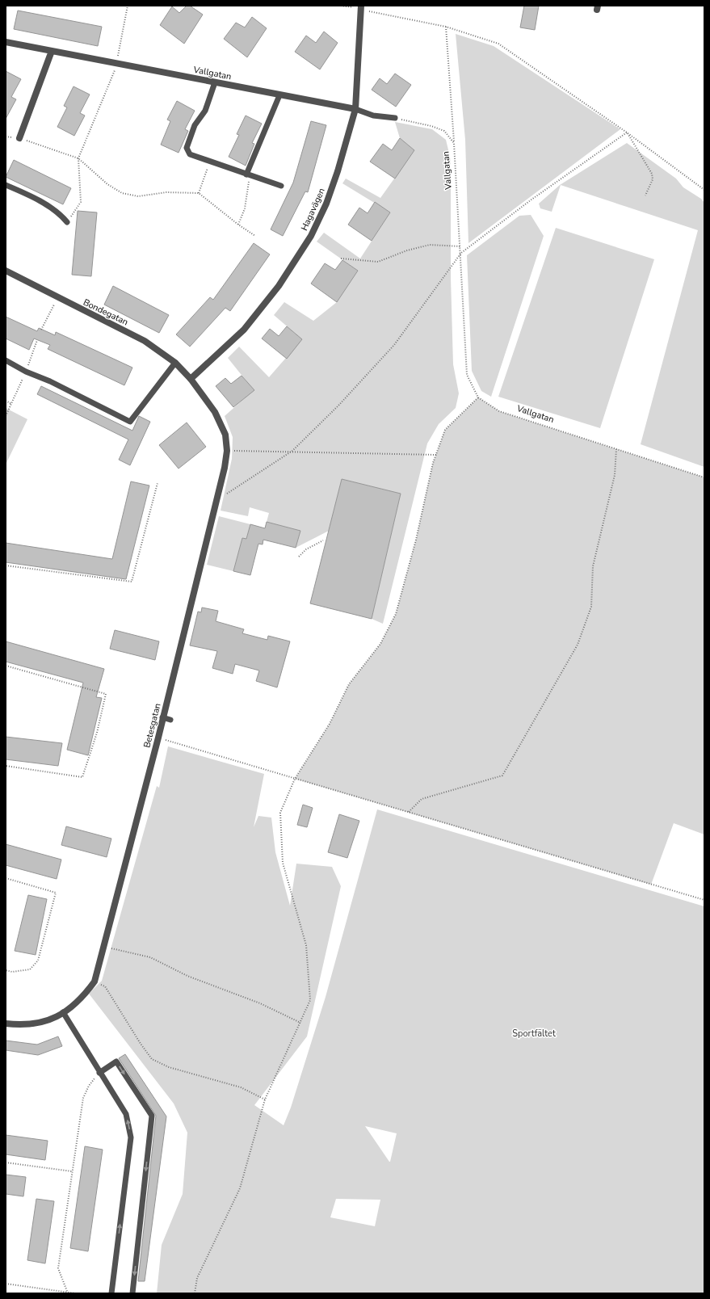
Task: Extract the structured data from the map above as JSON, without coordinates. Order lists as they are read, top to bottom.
{
  "streets": {
    "street": [
      "Vallgatan",
      "Hagavägen",
      "Bondegatan",
      "Betesgatan"
    ]
  },
  "crossings": [
    ["Vallgatan", "Hagavägen"],
    ["Hagavägen", "Bondegatan"],
    ["Hagavägen", "Betesgatan"],
    ["Bondegatan", "Betesgatan"]
  ],
  "parks": ["Sportfältet"]
}
